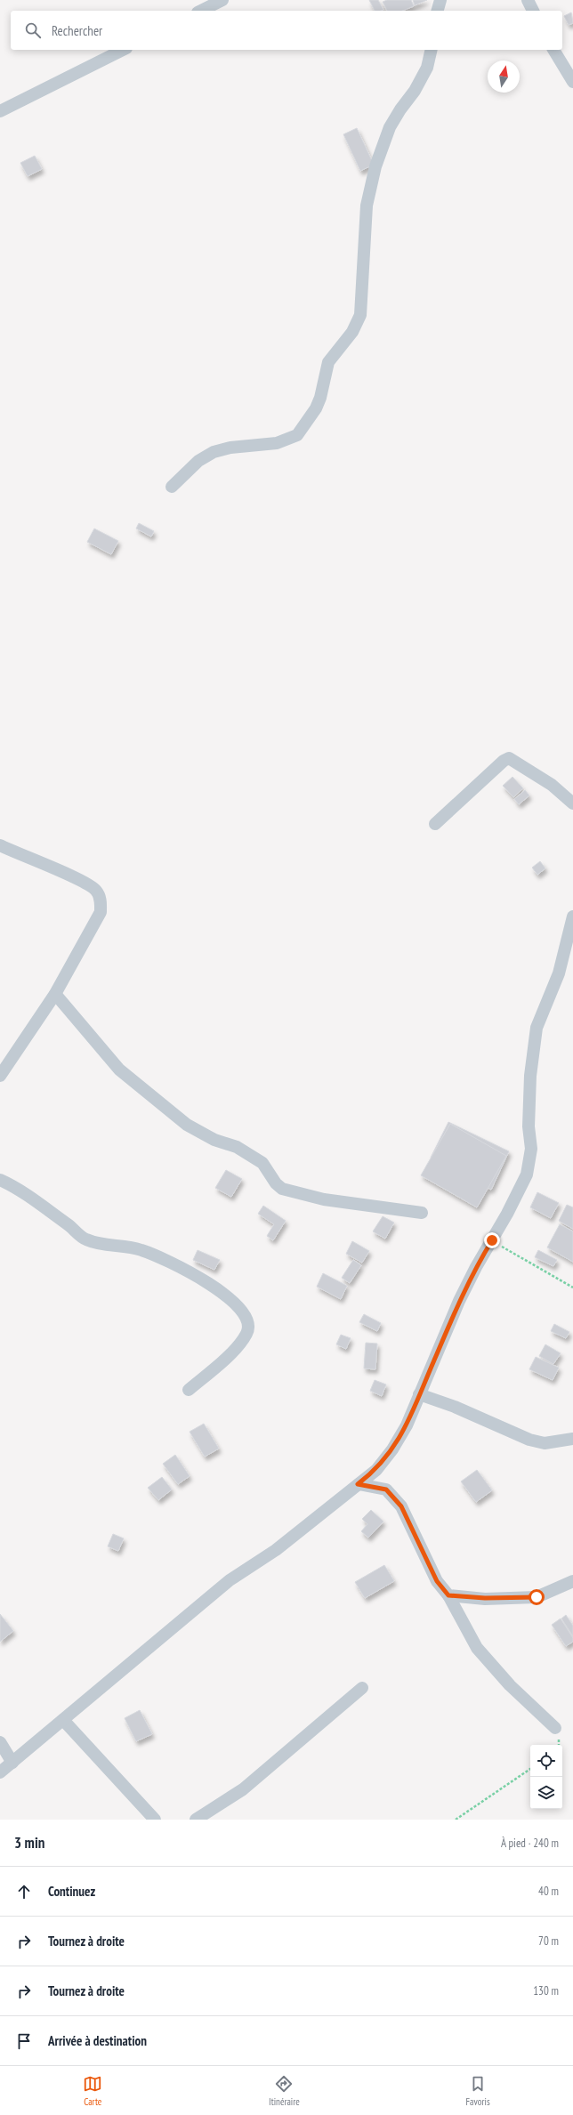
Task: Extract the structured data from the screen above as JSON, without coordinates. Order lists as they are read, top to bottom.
{
  "north": "top",
  "page": {
    "search": "Rechercher",
    "heading": ["3 min", "À pied · 240 m"],
    "list": [
      ["Continuez", "40 m"],
      ["Tournez à droite", "70 m"],
      ["Tournez à droite", "130 m"],
      "Arrivée à destination"
    ],
    "nav": ["Carte", "Itinéraire", "Favoris"]
  }
}
